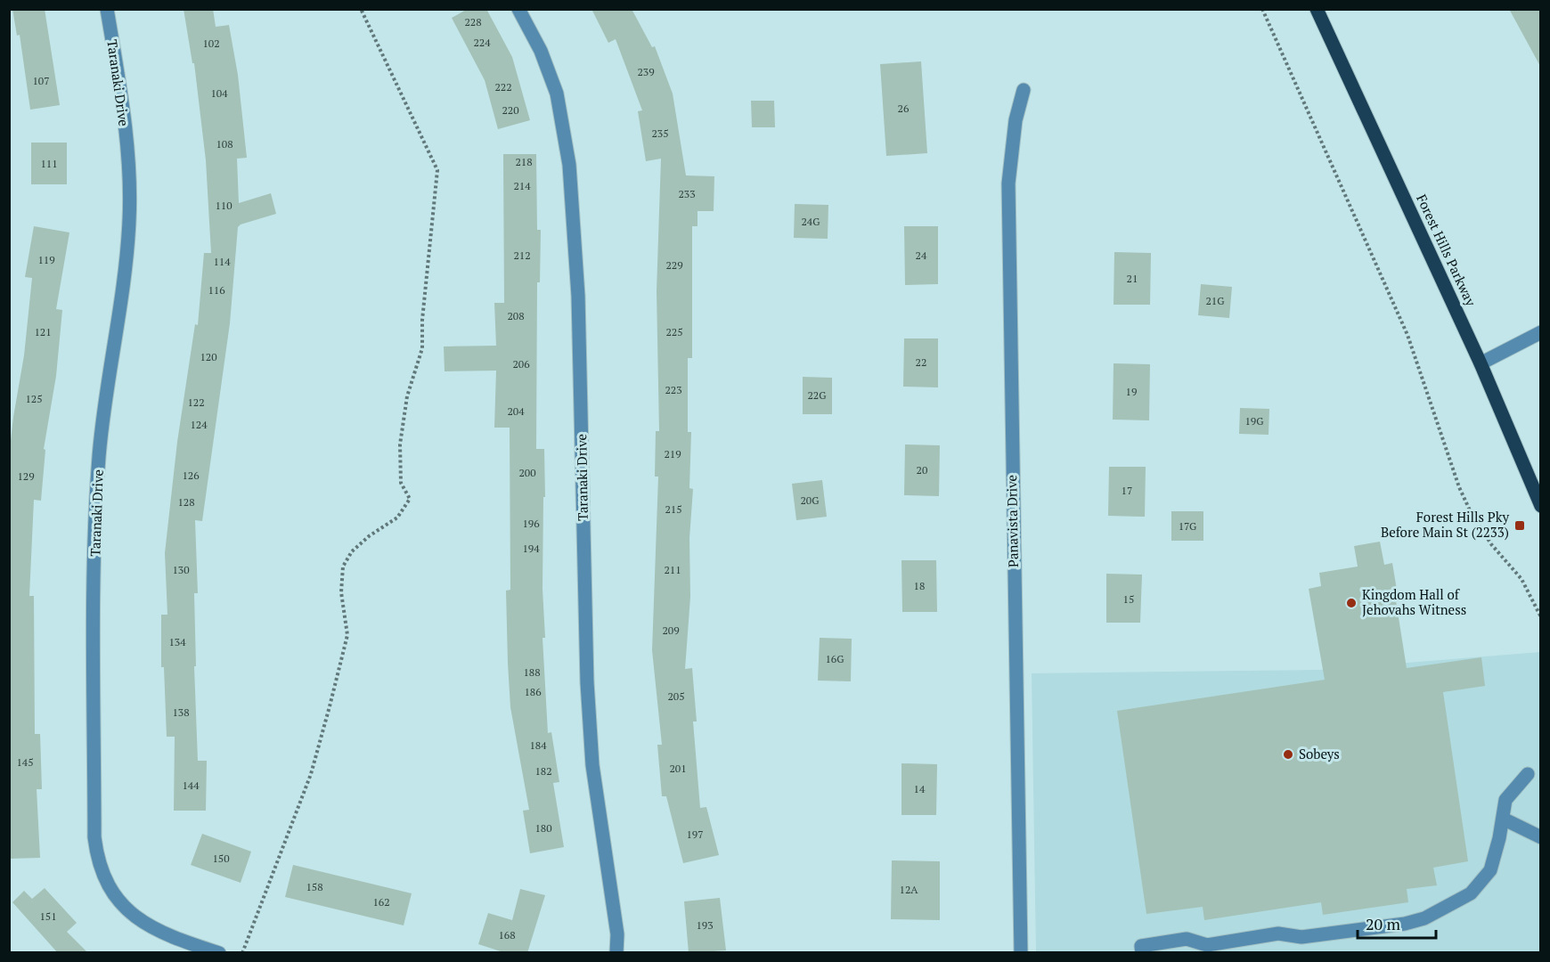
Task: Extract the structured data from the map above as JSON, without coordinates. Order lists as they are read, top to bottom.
{
  "streets": {
    "main road": ["Forest Hills Parkway"],
    "street": ["Taranaki Drive", "Panavista Drive"]
  },
  "places": {
    "transit": ["Forest Hills Pky Before Main St (2233)"],
    "other": ["Kingdom Hall of Jehovahs Witness", "Sobeys"]
  },
  "house_numbers": [
    "228",
    "224",
    "102",
    "239",
    "107",
    "222",
    "104",
    "26",
    "220",
    "235",
    "108",
    "218",
    "111",
    "214",
    "233",
    "110",
    "24G",
    "212",
    "24",
    "119",
    "114",
    "229",
    "21",
    "116",
    "21G",
    "208",
    "121",
    "225",
    "120",
    "22",
    "206",
    "223",
    "19",
    "22G",
    "125",
    "122",
    "204",
    "19G",
    "124",
    "219",
    "20",
    "200",
    "126",
    "129",
    "17",
    "20G",
    "128",
    "215",
    "196",
    "17G",
    "194",
    "130",
    "211",
    "18",
    "15",
    "209",
    "134",
    "16G",
    "188",
    "186",
    "205",
    "138",
    "184",
    "145",
    "201",
    "182",
    "144",
    "14",
    "180",
    "197",
    "150",
    "158",
    "12A",
    "162",
    "151",
    "193",
    "168"
  ],
  "scale_bar": "20 m"
}
